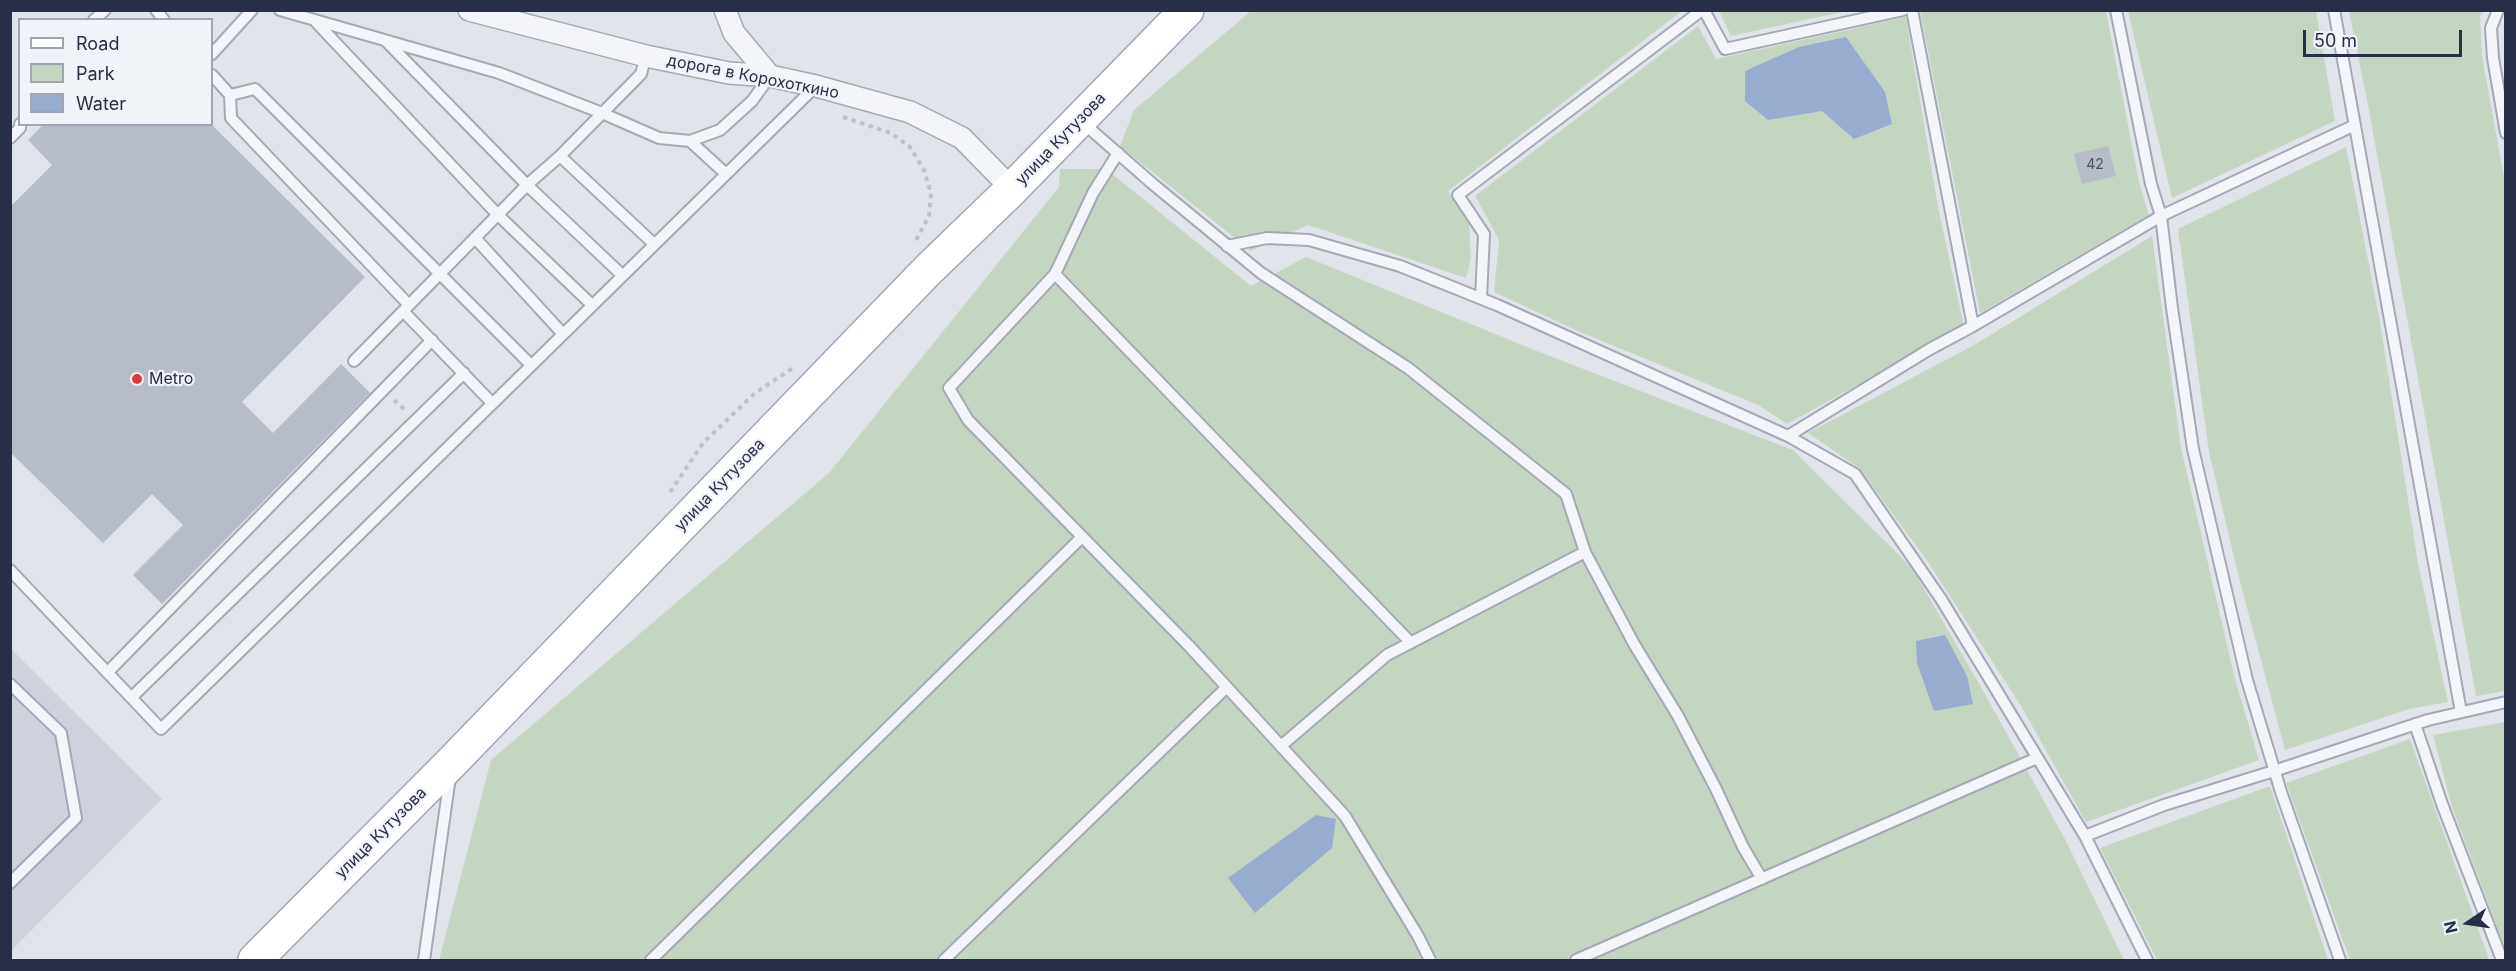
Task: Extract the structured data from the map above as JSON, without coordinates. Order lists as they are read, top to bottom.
{
  "streets": {
    "main road": ["улица Кутузова"],
    "street": ["дорога в Корохоткино"]
  },
  "crossings": [
    ["дорога в Корохоткино", "улица Кутузова"]
  ],
  "places": ["Metro"],
  "house_numbers": ["42"],
  "legend": ["Road", "Park", "Water"],
  "scale_bar": "50 m",
  "north": "left"
}
